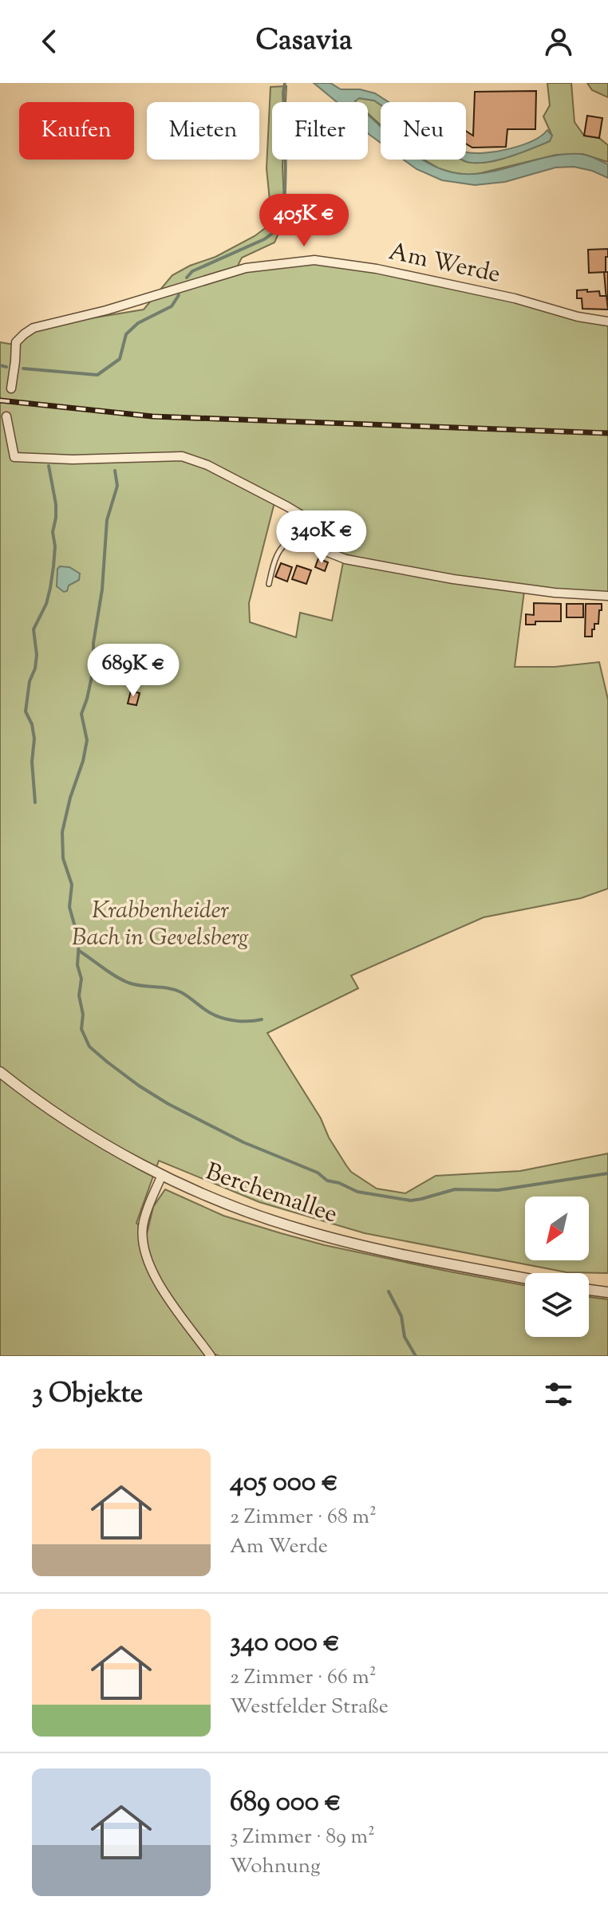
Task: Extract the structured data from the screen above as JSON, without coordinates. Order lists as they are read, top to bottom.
{
  "streets": {
    "street": ["Am Werde", "Berchemallee"]
  },
  "parks": ["Krabbenheider Bach in Gevelsberg"],
  "north": "bottom left",
  "page": {
    "header": "Casavia",
    "chip": [
      "Kaufen",
      "Mieten",
      "Filter",
      "Neu"
    ],
    "price": ["405K €", "340K €", "689K €"],
    "heading": "3 Objekte",
    "list": [
      {
        "name": "405 000 €",
        "note": "2 Zimmer · 68 m² · Am Werde"
      },
      {
        "name": "340 000 €",
        "note": "2 Zimmer · 66 m² · Westfelder Straße"
      },
      {
        "name": "689 000 €",
        "note": "3 Zimmer · 89 m² · Wohnung"
      }
    ]
  }
}
